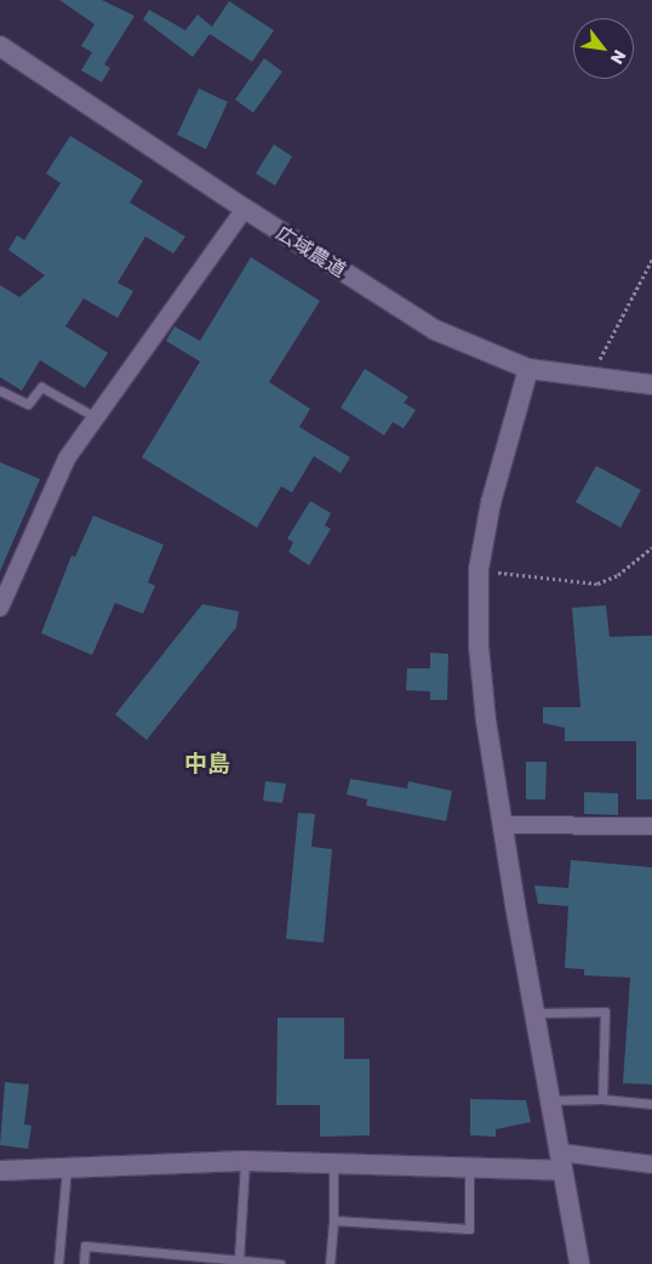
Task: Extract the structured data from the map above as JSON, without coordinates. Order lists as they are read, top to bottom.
{
  "streets": {
    "street": ["広域農道"]
  },
  "districts": ["中島"],
  "north": "bottom right"
}
